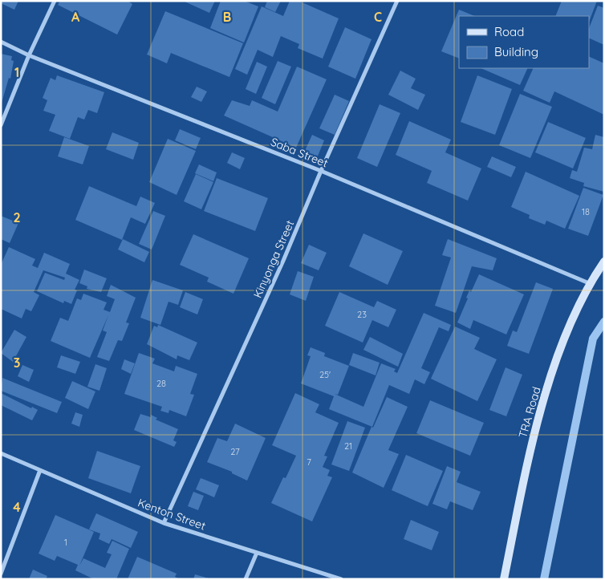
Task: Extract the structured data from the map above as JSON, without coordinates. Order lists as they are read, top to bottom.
{
  "streets": {
    "main road": ["TRA Road"],
    "street": ["Saba Street", "Kinyonga Street", "Kenton Street"]
  },
  "crossings": [
    ["Saba Street", "Kinyonga Street"],
    ["Saba Street", "TRA Road"],
    ["Kinyonga Street", "Kenton Street"]
  ],
  "house_numbers": [
    "18",
    "23",
    "25'",
    "28",
    "21",
    "27",
    "7",
    "1"
  ],
  "legend": ["Road", "Building"],
  "grid": {
    "columns": ["A", "B", "C"],
    "rows": [
      "1",
      "2",
      "3",
      "4"
    ]
  }
}
